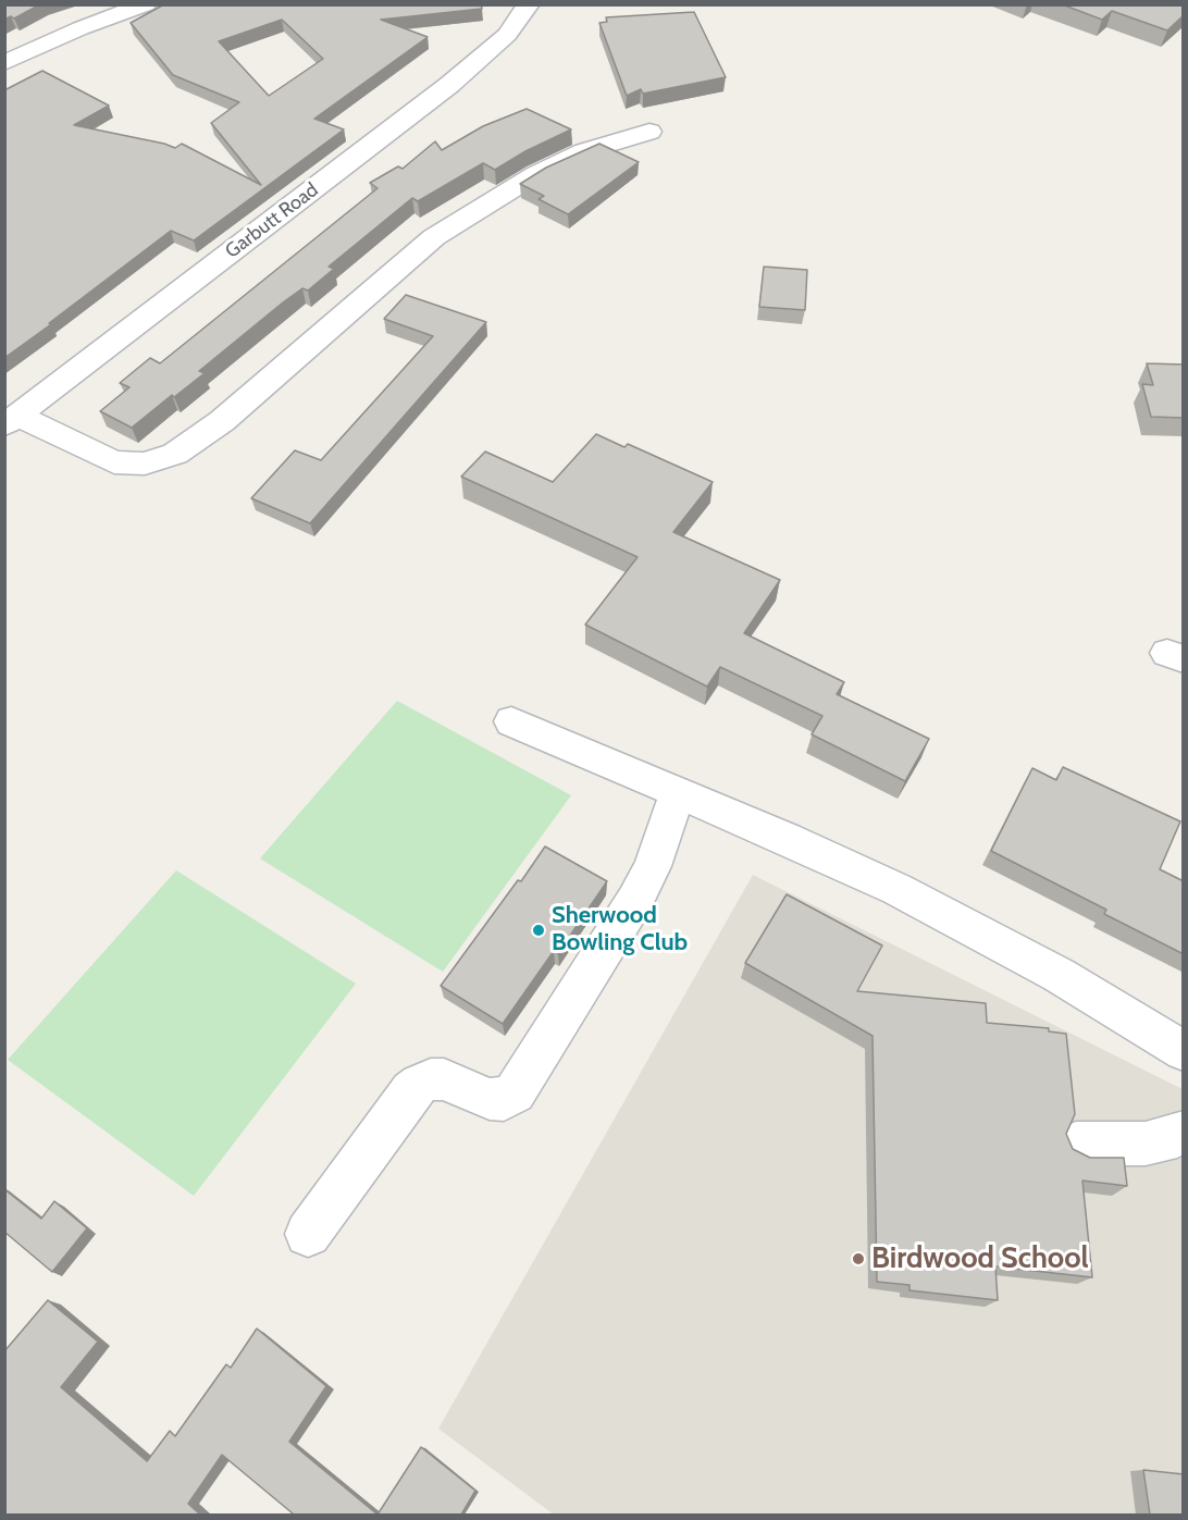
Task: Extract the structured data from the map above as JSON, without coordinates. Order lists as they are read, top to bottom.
{
  "streets": {
    "street": ["Garbutt Road"]
  },
  "places": ["Sherwood Bowling Club", "Birdwood School"]
}
